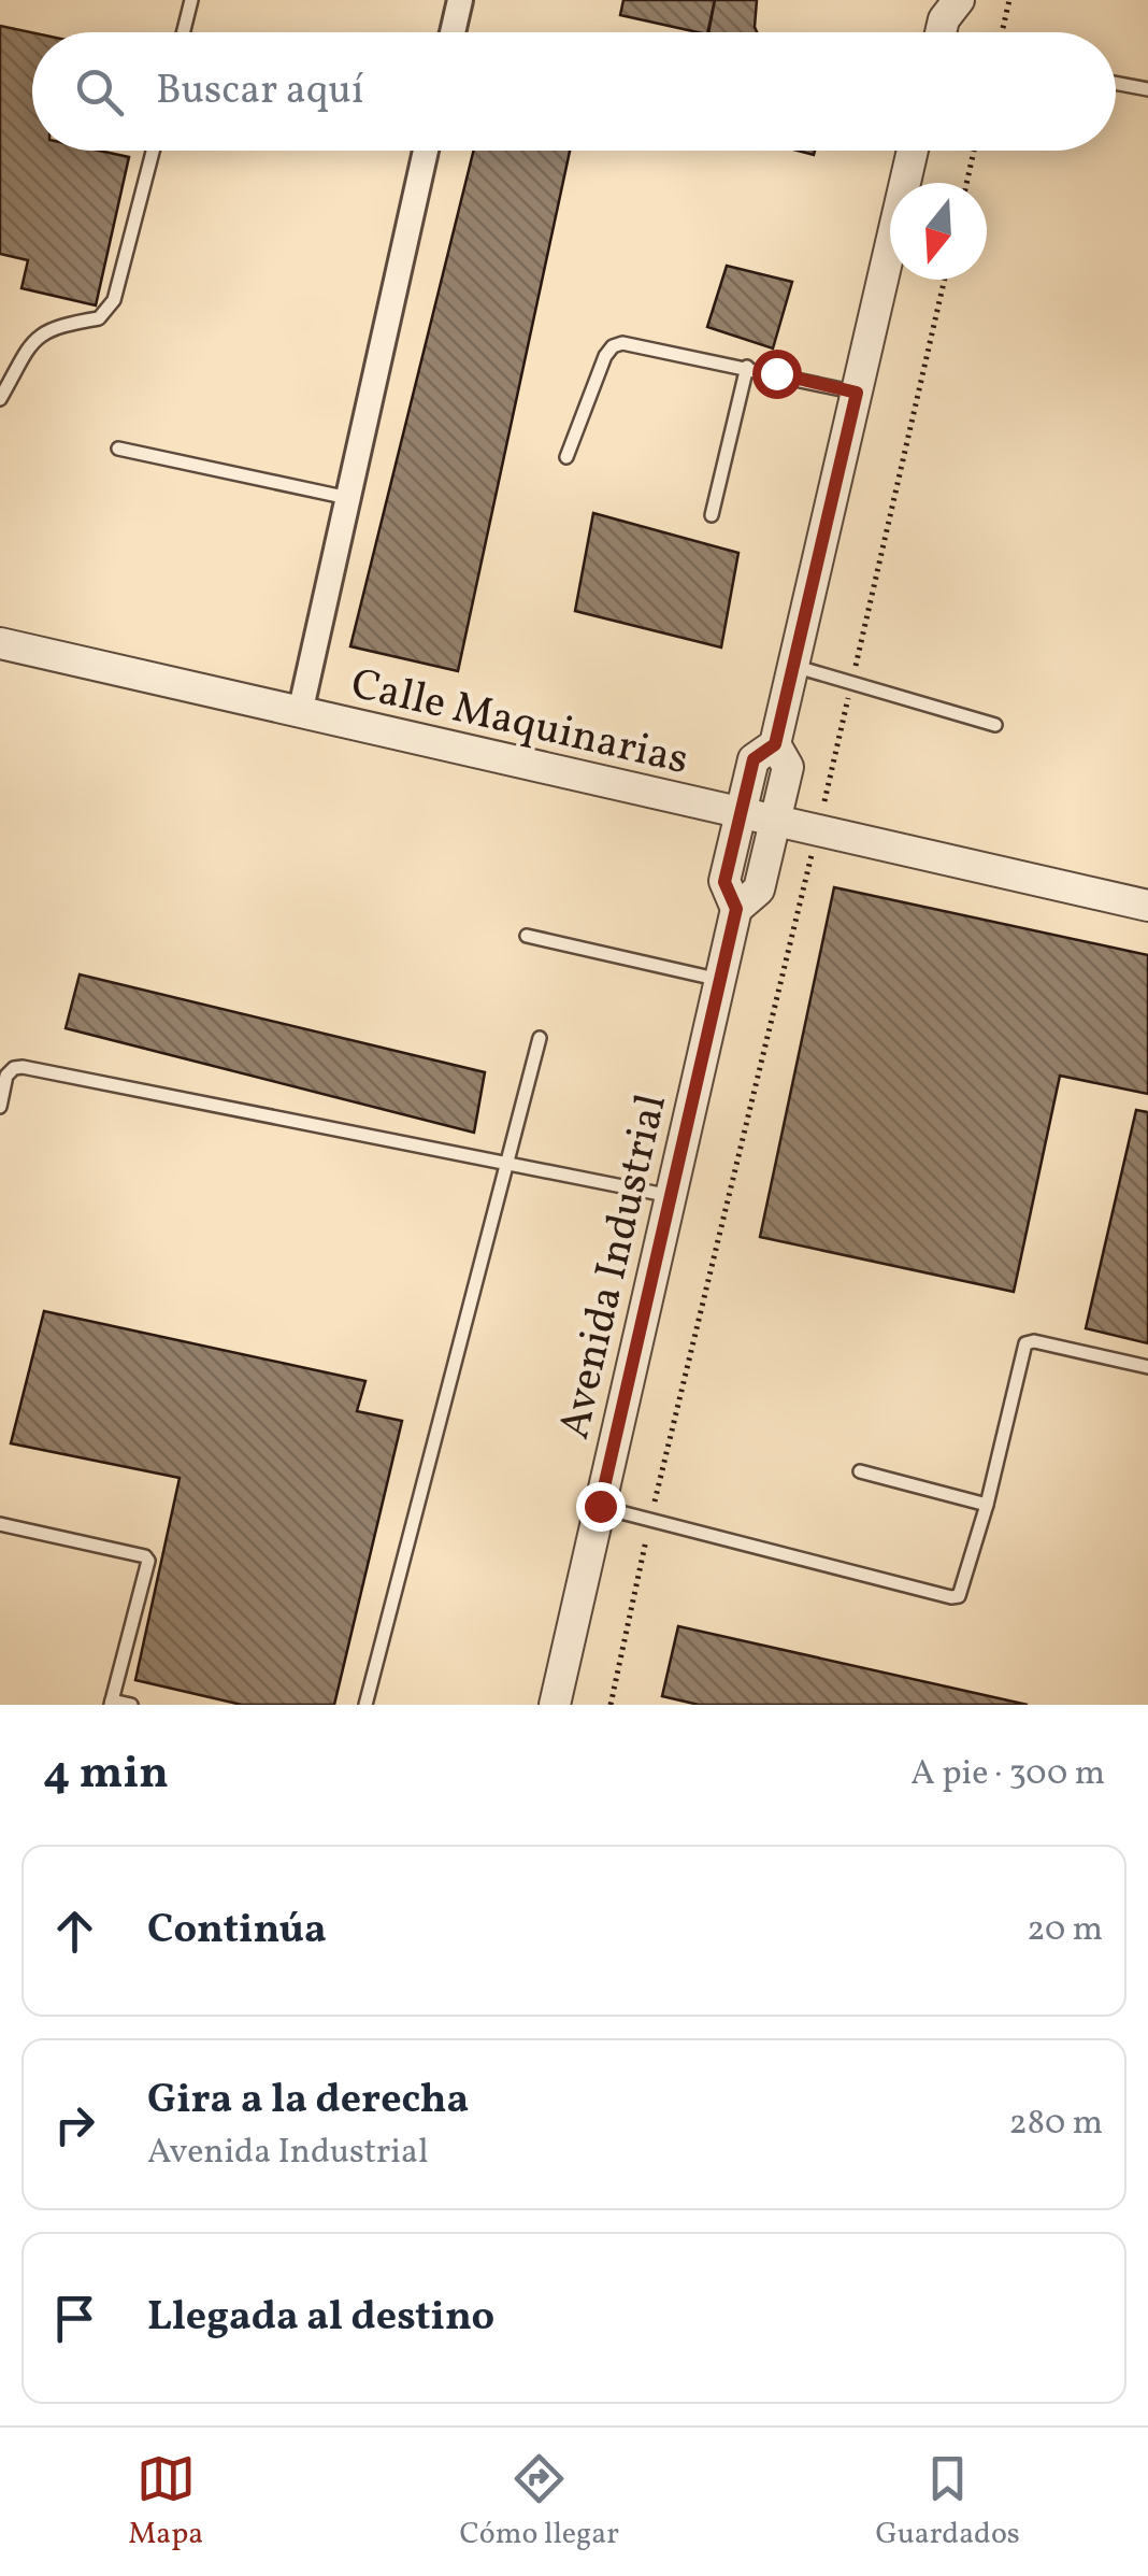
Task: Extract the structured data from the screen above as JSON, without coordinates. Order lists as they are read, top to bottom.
{
  "streets": {
    "street": ["Calle Maquinarias", "Avenida Industrial"]
  },
  "crossings": [
    ["Calle Maquinarias", "Avenida Industrial"]
  ],
  "north": "bottom",
  "page": {
    "search": "Buscar aquí",
    "heading": ["4 min", "A pie · 300 m"],
    "list": [
      ["Continúa", "20 m"],
      ["Gira a la derecha", "Avenida Industrial", "280 m"],
      "Llegada al destino"
    ],
    "nav": ["Mapa", "Cómo llegar", "Guardados"]
  }
}
